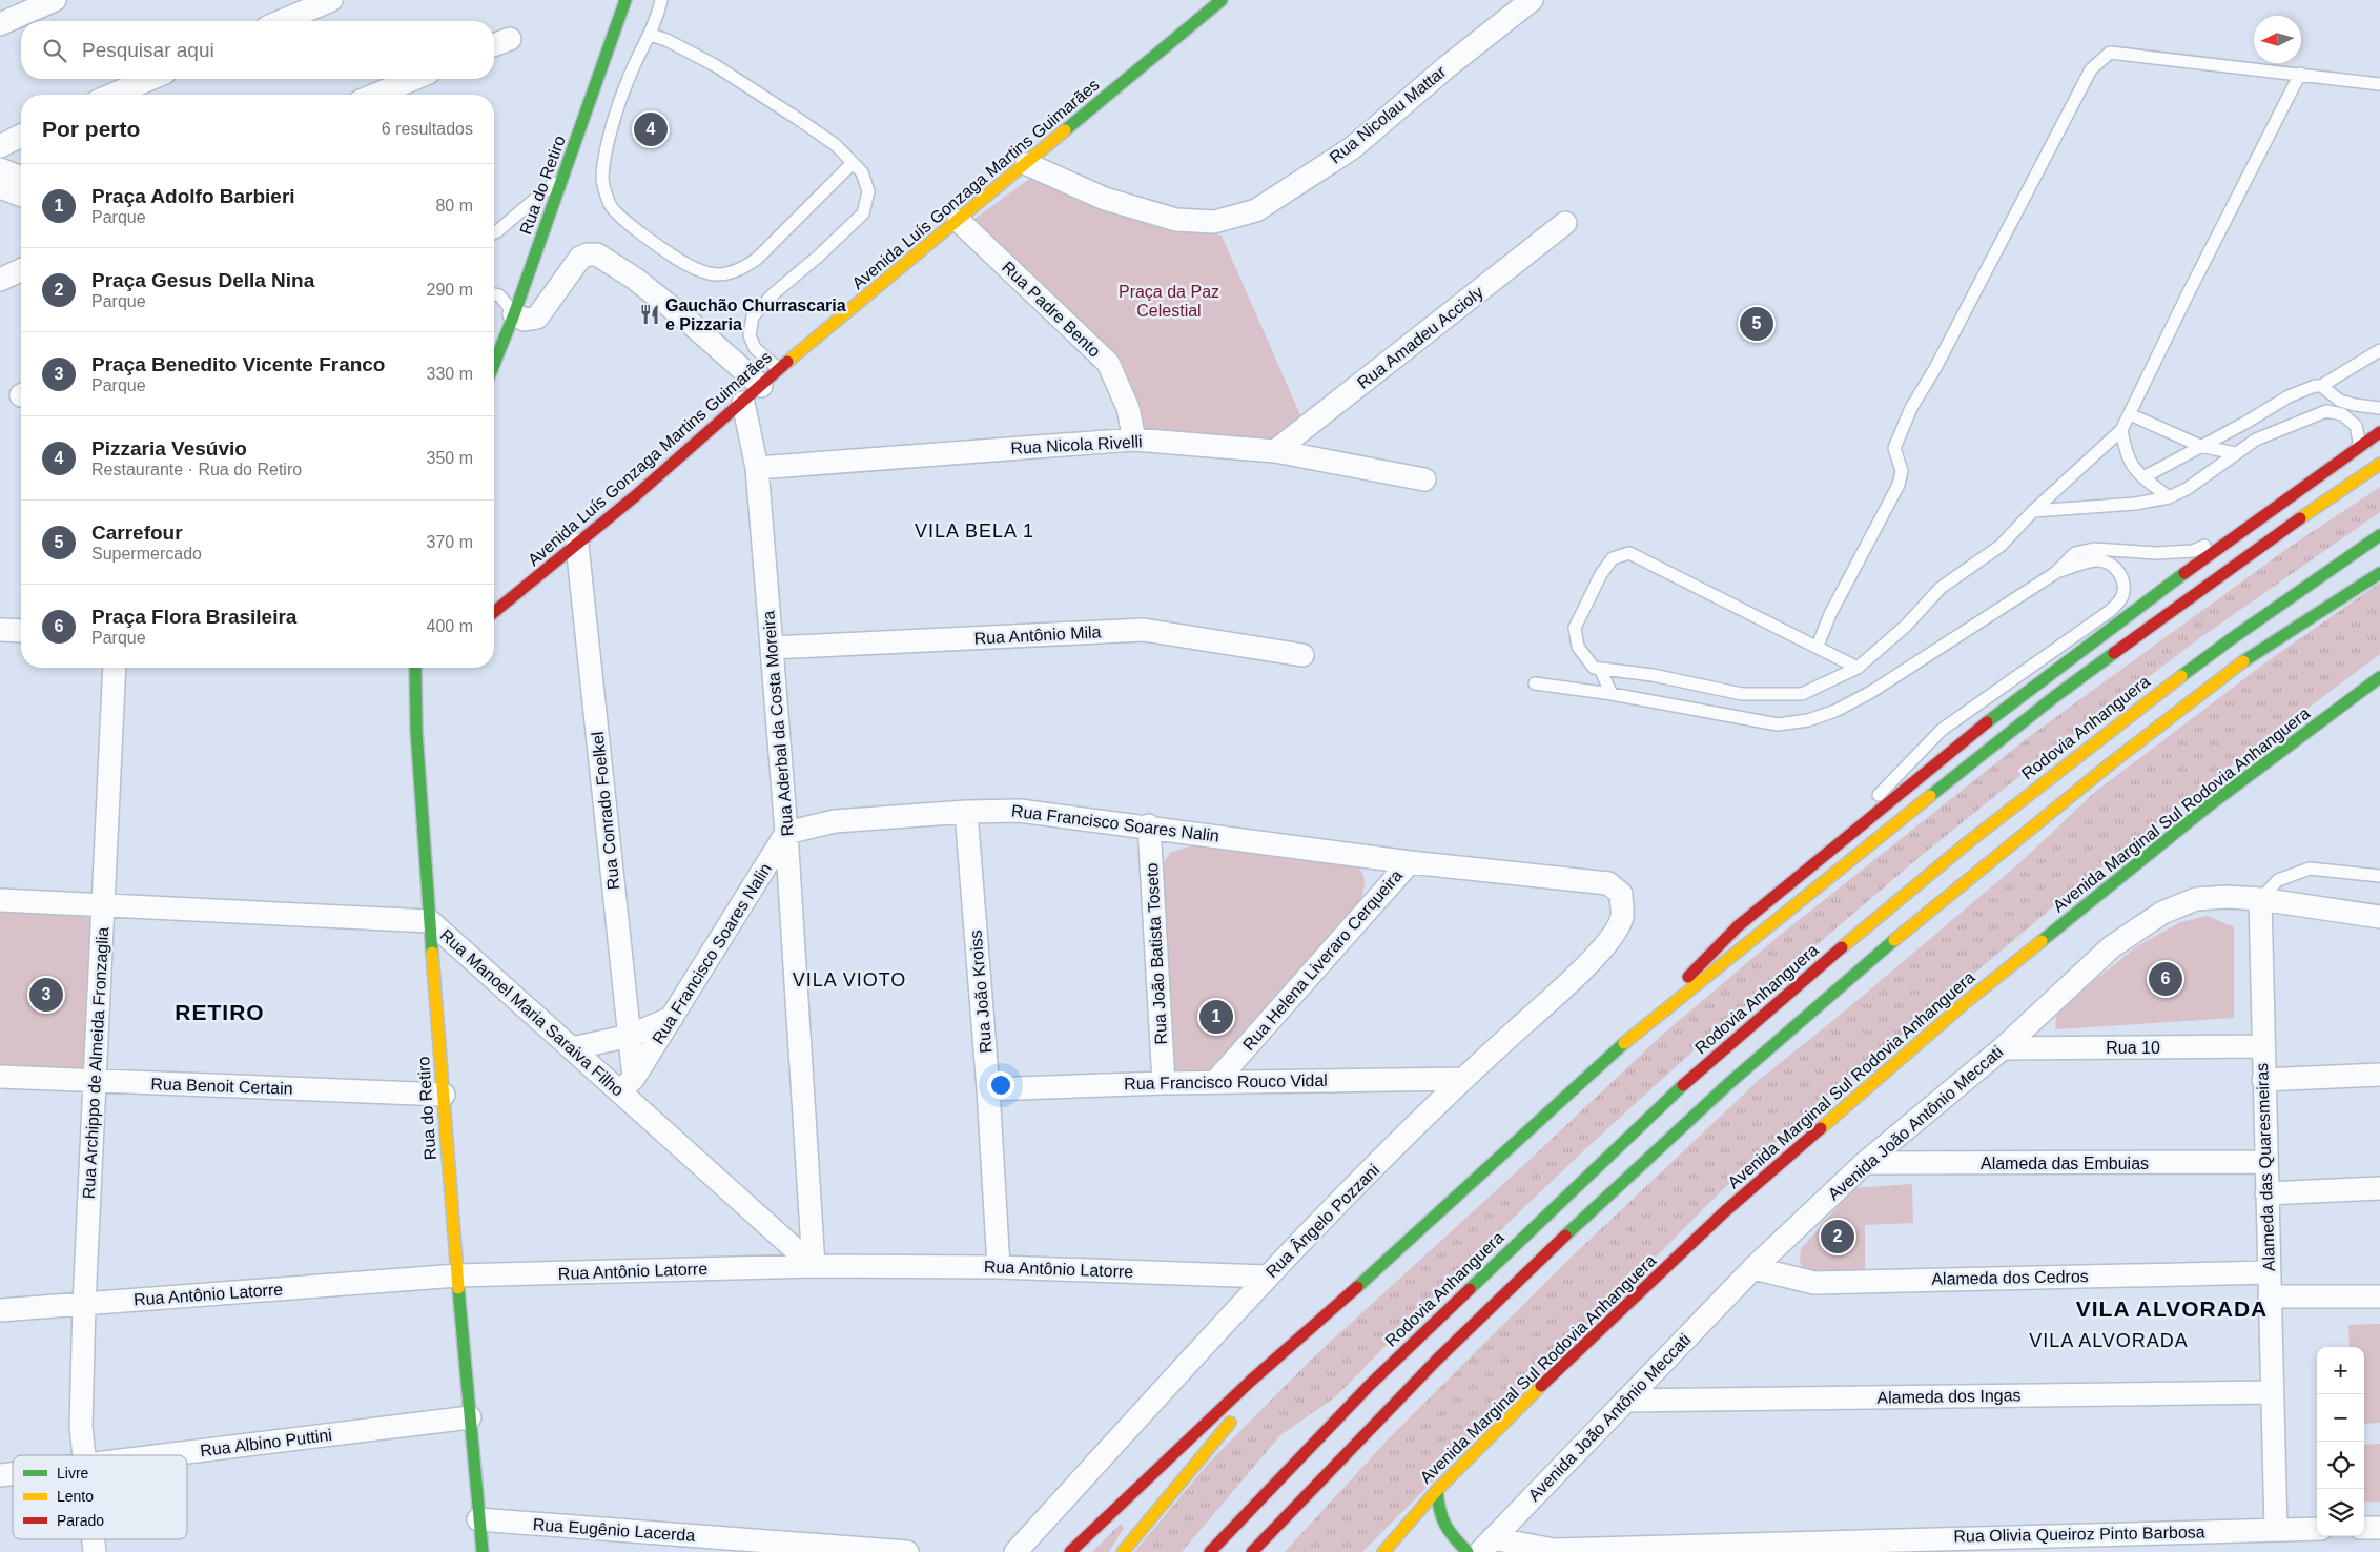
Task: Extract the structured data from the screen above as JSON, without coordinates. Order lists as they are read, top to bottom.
{
  "streets": {
    "main road": [
      "Avenida Luís Gonzaga Martins Guimarães",
      "Rua do Retiro",
      "Rodovia Anhanguera",
      "Avenida Marginal Sul Rodovia Anhanguera"
    ],
    "street": [
      "Rua Nicolau Mattar",
      "Rua Padre Bento",
      "Rua Amadeu Accioly",
      "Rua Nicola Rivelli",
      "Rua Antônio Mila",
      "Rua Aderbal da Costa Moreira",
      "Rua Conrado Foelkel",
      "Rua Francisco Soares Nalin",
      "Rua João Batista Toseto",
      "Rua Helena Liveraro Cerqueira",
      "Rua João Kroiss",
      "Rua Manoel Maria Saraiva Filho",
      "Rua 10",
      "Rua Archippo de Almeida Fronzaglia",
      "Rua Francisco Rouco Vidal",
      "Rua Benoit Certain",
      "Avenida João Antônio Meccati",
      "Alameda das Embuias",
      "Alameda das Quaresmeiras",
      "Rua Ângelo Pozzani",
      "Rua Antônio Latorre",
      "Alameda dos Cedros",
      "Alameda dos Ingas",
      "Rua Albino Puttini",
      "Rua Eugênio Lacerda",
      "Rua Olivia Queiroz Pinto Barbosa"
    ]
  },
  "crossings": [
    ["Rua Nicolau Mattar", "Avenida Luís Gonzaga Martins Guimarães"],
    ["Avenida Luís Gonzaga Martins Guimarães", "Rua Padre Bento"],
    ["Avenida Luís Gonzaga Martins Guimarães", "Rua Aderbal da Costa Moreira"],
    ["Avenida Luís Gonzaga Martins Guimarães", "Rua Conrado Foelkel"],
    ["Rua do Retiro", "Rua Manoel Maria Saraiva Filho"],
    ["Rua do Retiro", "Rua Benoit Certain"],
    ["Rua do Retiro", "Rua Antônio Latorre"],
    ["Rua do Retiro", "Rua Albino Puttini"],
    ["Rua do Retiro", "Rua Eugênio Lacerda"],
    ["Rua Padre Bento", "Rua Nicola Rivelli"],
    ["Rua Amadeu Accioly", "Rua Nicola Rivelli"],
    ["Rua Nicola Rivelli", "Rua Aderbal da Costa Moreira"],
    ["Rua Antônio Mila", "Rua Aderbal da Costa Moreira"],
    ["Rua Aderbal da Costa Moreira", "Rua Francisco Soares Nalin"],
    ["Rua Aderbal da Costa Moreira", "Rua Manoel Maria Saraiva Filho"],
    ["Rua Aderbal da Costa Moreira", "Rua Antônio Latorre"],
    ["Rua Conrado Foelkel", "Rua Francisco Soares Nalin"],
    ["Rua Conrado Foelkel", "Rua Manoel Maria Saraiva Filho"],
    ["Rua Francisco Soares Nalin", "Rua João Batista Toseto"],
    ["Rua Francisco Soares Nalin", "Rua Helena Liveraro Cerqueira"],
    ["Rua Francisco Soares Nalin", "Rua João Kroiss"],
    ["Rua Francisco Soares Nalin", "Rua Manoel Maria Saraiva Filho"],
    ["Rua Francisco Soares Nalin", "Rua Ângelo Pozzani"],
    ["Rua João Batista Toseto", "Rua Francisco Rouco Vidal"],
    ["Rua Helena Liveraro Cerqueira", "Rua Francisco Rouco Vidal"],
    ["Rua João Kroiss", "Rua Francisco Rouco Vidal"],
    ["Rua João Kroiss", "Rua Antônio Latorre"],
    ["Rua Manoel Maria Saraiva Filho", "Rua Archippo de Almeida Fronzaglia"],
    ["Rua Manoel Maria Saraiva Filho", "Rua Antônio Latorre"],
    ["Rua 10", "Avenida João Antônio Meccati"],
    ["Rua 10", "Alameda das Quaresmeiras"],
    ["Rua Archippo de Almeida Fronzaglia", "Rua Benoit Certain"],
    ["Rua Archippo de Almeida Fronzaglia", "Rua Antônio Latorre"],
    ["Rua Francisco Rouco Vidal", "Rua Ângelo Pozzani"],
    ["Avenida João Antônio Meccati", "Alameda das Embuias"],
    ["Avenida João Antônio Meccati", "Alameda das Quaresmeiras"],
    ["Avenida João Antônio Meccati", "Alameda dos Cedros"],
    ["Avenida João Antônio Meccati", "Alameda dos Ingas"],
    ["Avenida João Antônio Meccati", "Rua Olivia Queiroz Pinto Barbosa"],
    ["Alameda das Embuias", "Alameda das Quaresmeiras"],
    ["Alameda das Quaresmeiras", "Alameda dos Cedros"],
    ["Alameda das Quaresmeiras", "Alameda dos Ingas"],
    ["Alameda das Quaresmeiras", "Rua Olivia Queiroz Pinto Barbosa"],
    ["Rua Ângelo Pozzani", "Rua Antônio Latorre"]
  ],
  "districts": [
    "VILA BELA 1",
    "VILA VIOTO",
    "RETIRO",
    "VILA ALVORADA",
    "VILA ALVORADA"
  ],
  "parks": ["Praça da Paz Celestial"],
  "places": {
    "restaurant": ["Gauchão Churrascaria e Pizzaria"]
  },
  "legend": ["Livre", "Lento", "Parado"],
  "north": "left",
  "page": {
    "search": "Pesquisar aqui",
    "heading": ["Por perto", "6 resultados"],
    "pins": [
      "4",
      "5",
      "6",
      "3",
      "1",
      "2"
    ],
    "list": [
      {
        "mark": "1",
        "name": "Praça Adolfo Barbieri",
        "note": "Parque",
        "value": "80 m"
      },
      {
        "mark": "2",
        "name": "Praça Gesus Della Nina",
        "note": "Parque",
        "value": "290 m"
      },
      {
        "mark": "3",
        "name": "Praça Benedito Vicente Franco",
        "note": "Parque",
        "value": "330 m"
      },
      {
        "mark": "4",
        "name": "Pizzaria Vesúvio",
        "note": "Restaurante · Rua do Retiro",
        "value": "350 m"
      },
      {
        "mark": "5",
        "name": "Carrefour",
        "note": "Supermercado",
        "value": "370 m"
      },
      {
        "mark": "6",
        "name": "Praça Flora Brasileira",
        "note": "Parque",
        "value": "400 m"
      }
    ],
    "map_buttons": ["+", "−"]
  }
}
